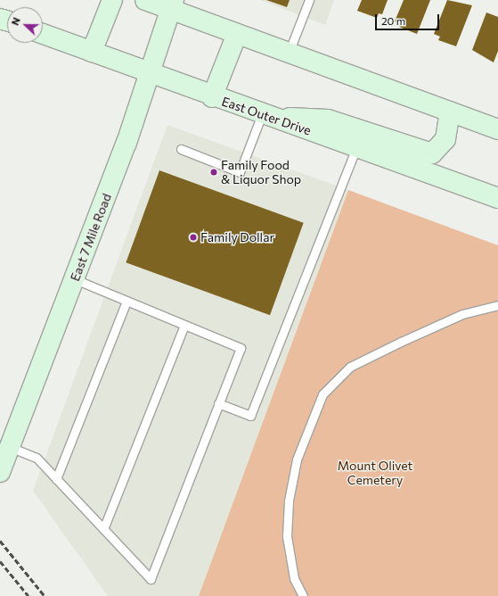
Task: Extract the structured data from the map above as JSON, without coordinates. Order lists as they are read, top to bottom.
{
  "streets": {
    "main road": ["East Outer Drive", "East 7 Mile Road"]
  },
  "crossings": [
    ["East Outer Drive", "East 7 Mile Road"]
  ],
  "parks": ["Mount Olivet Cemetery"],
  "places": ["Family Food & Liquor Shop", "Family Dollar"],
  "scale_bar": "20 m",
  "north": "left"
}
